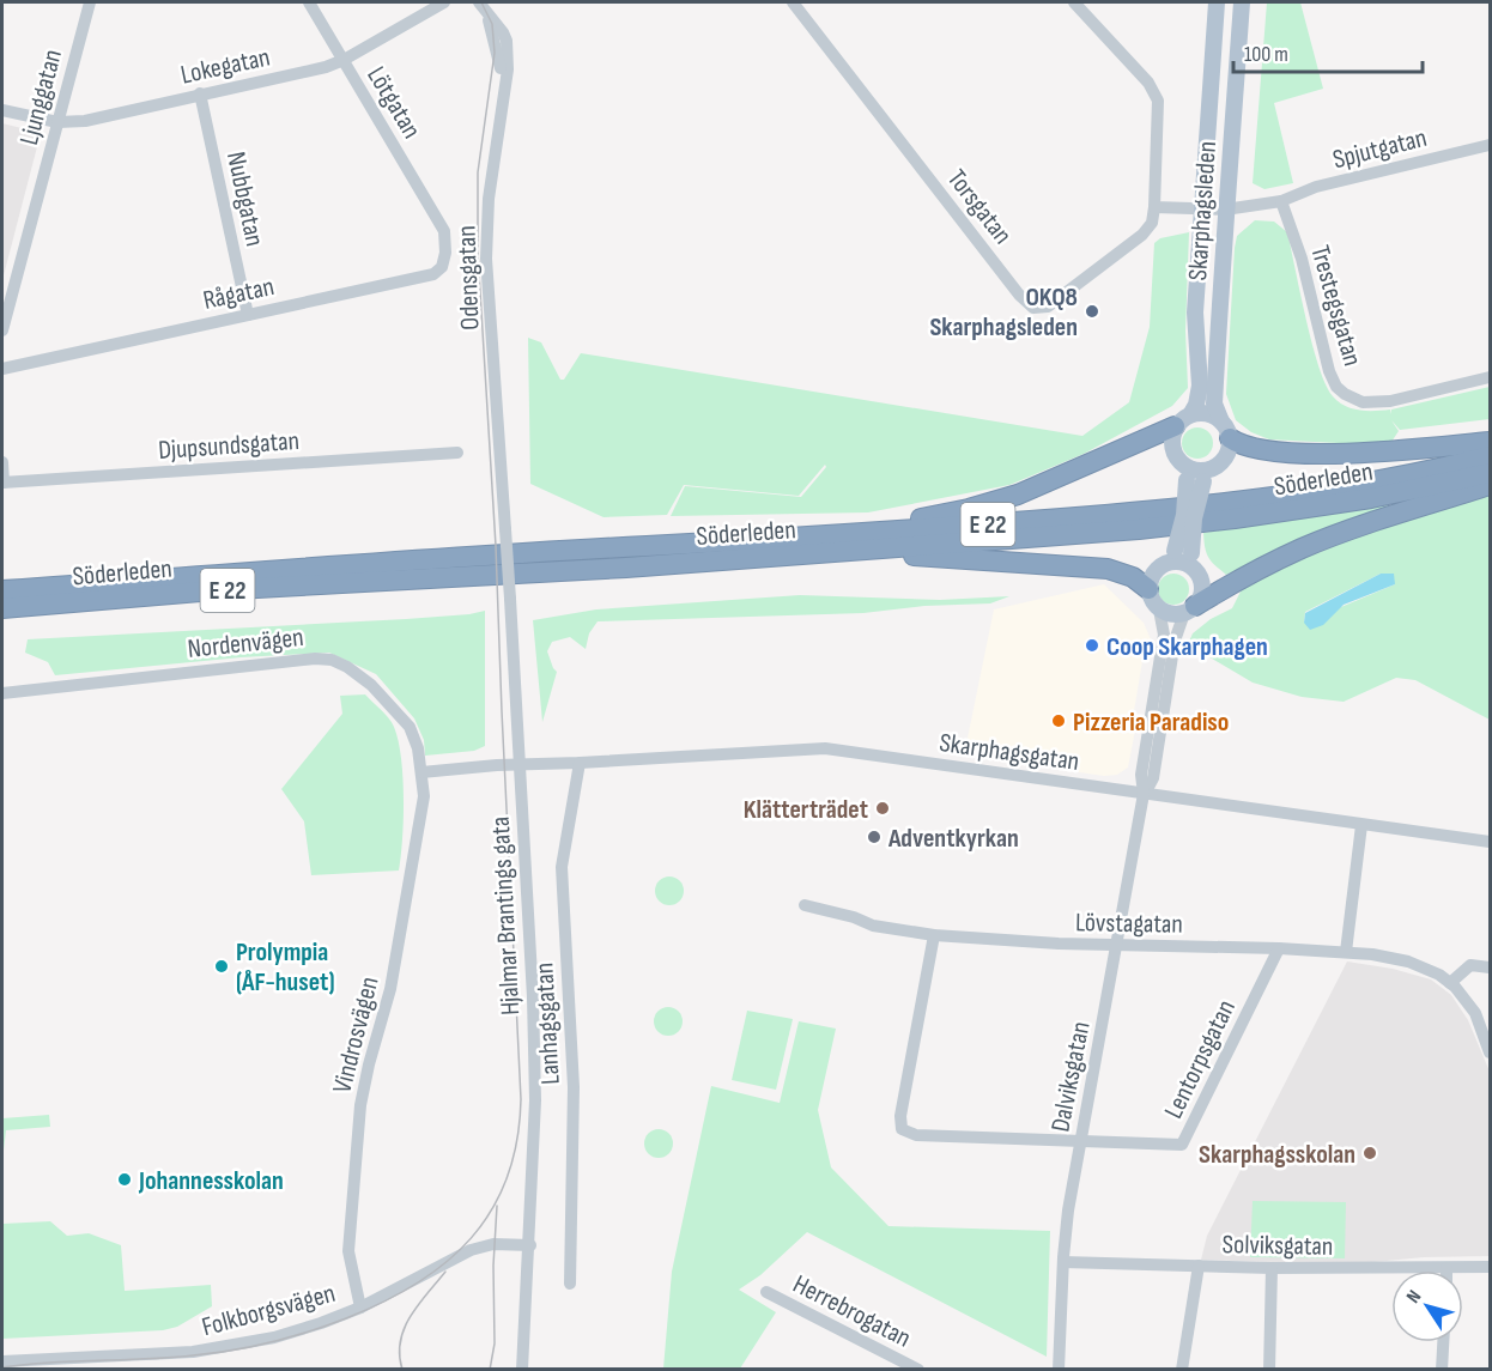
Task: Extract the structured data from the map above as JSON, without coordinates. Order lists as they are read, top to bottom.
{
  "streets": {
    "highway": ["Söderleden", "E 22"],
    "main road": ["Skarphagsleden"],
    "street": [
      "Lokegatan",
      "Ljunggatan",
      "Lötgatan",
      "Spjutgatan",
      "Nubbgatan",
      "Torsgatan",
      "Odensgatan",
      "Rågatan",
      "Trestegsgatan",
      "Djupsundsgatan",
      "Nordenvägen",
      "Skarphagsgatan",
      "Hjalmar Brantings gata",
      "Lövstagatan",
      "Lanhagsgatan",
      "Vindrosvägen",
      "Lentorpsgatan",
      "Dalviksgatan",
      "Solviksgatan",
      "Folkborgsvägen",
      "Herrebrogatan"
    ]
  },
  "crossings": [
    ["Lokegatan", "Ljunggatan"],
    ["Lokegatan", "Lötgatan"],
    ["Lokegatan", "Nubbgatan"],
    ["Lötgatan", "Rågatan"],
    ["Spjutgatan", "Trestegsgatan"],
    ["Nubbgatan", "Rågatan"],
    ["Odensgatan", "Hjalmar Brantings gata"],
    ["Nordenvägen", "Vindrosvägen"],
    ["Skarphagsgatan", "Hjalmar Brantings gata"],
    ["Skarphagsgatan", "Lanhagsgatan"],
    ["Skarphagsgatan", "Dalviksgatan"],
    ["Hjalmar Brantings gata", "Folkborgsvägen"],
    ["Lövstagatan", "Lentorpsgatan"],
    ["Lövstagatan", "Dalviksgatan"],
    ["Vindrosvägen", "Folkborgsvägen"],
    ["Lentorpsgatan", "Dalviksgatan"],
    ["Dalviksgatan", "Solviksgatan"]
  ],
  "places": [
    "OKQ8 Skarphagsleden",
    "Coop Skarphagen",
    "Pizzeria Paradiso",
    "Klätterträdet",
    "Adventkyrkan",
    "Prolympia (ÅF-huset)",
    "Skarphagsskolan",
    "Johannesskolan"
  ],
  "scale_bar": "100 m",
  "north": "top left"
}
